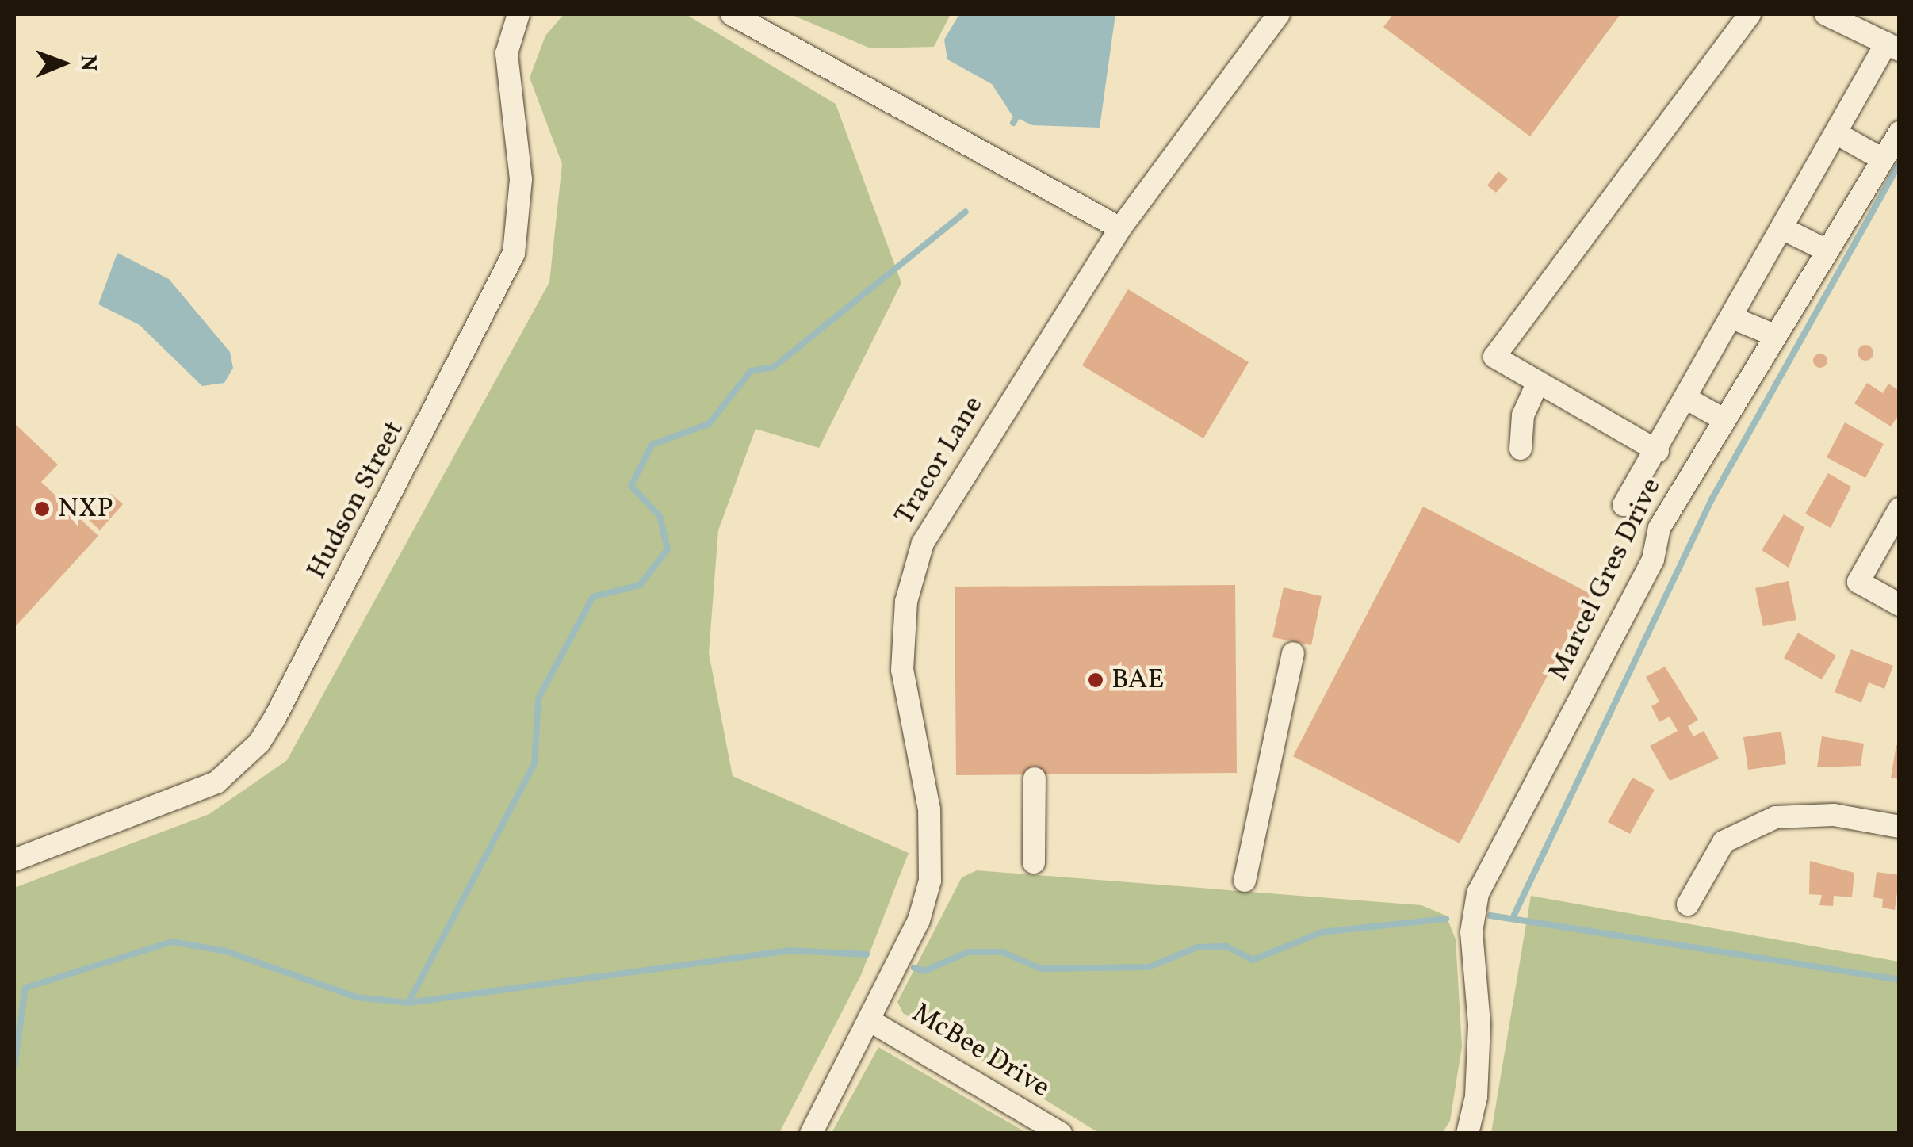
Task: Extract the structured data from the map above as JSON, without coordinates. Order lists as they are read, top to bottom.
{
  "streets": {
    "street": [
      "Tracor Lane",
      "Hudson Street",
      "Marcel Gres Drive",
      "McBee Drive"
    ]
  },
  "crossings": [
    ["Tracor Lane", "McBee Drive"]
  ],
  "places": ["NXP", "BAE"],
  "north": "right"
}
